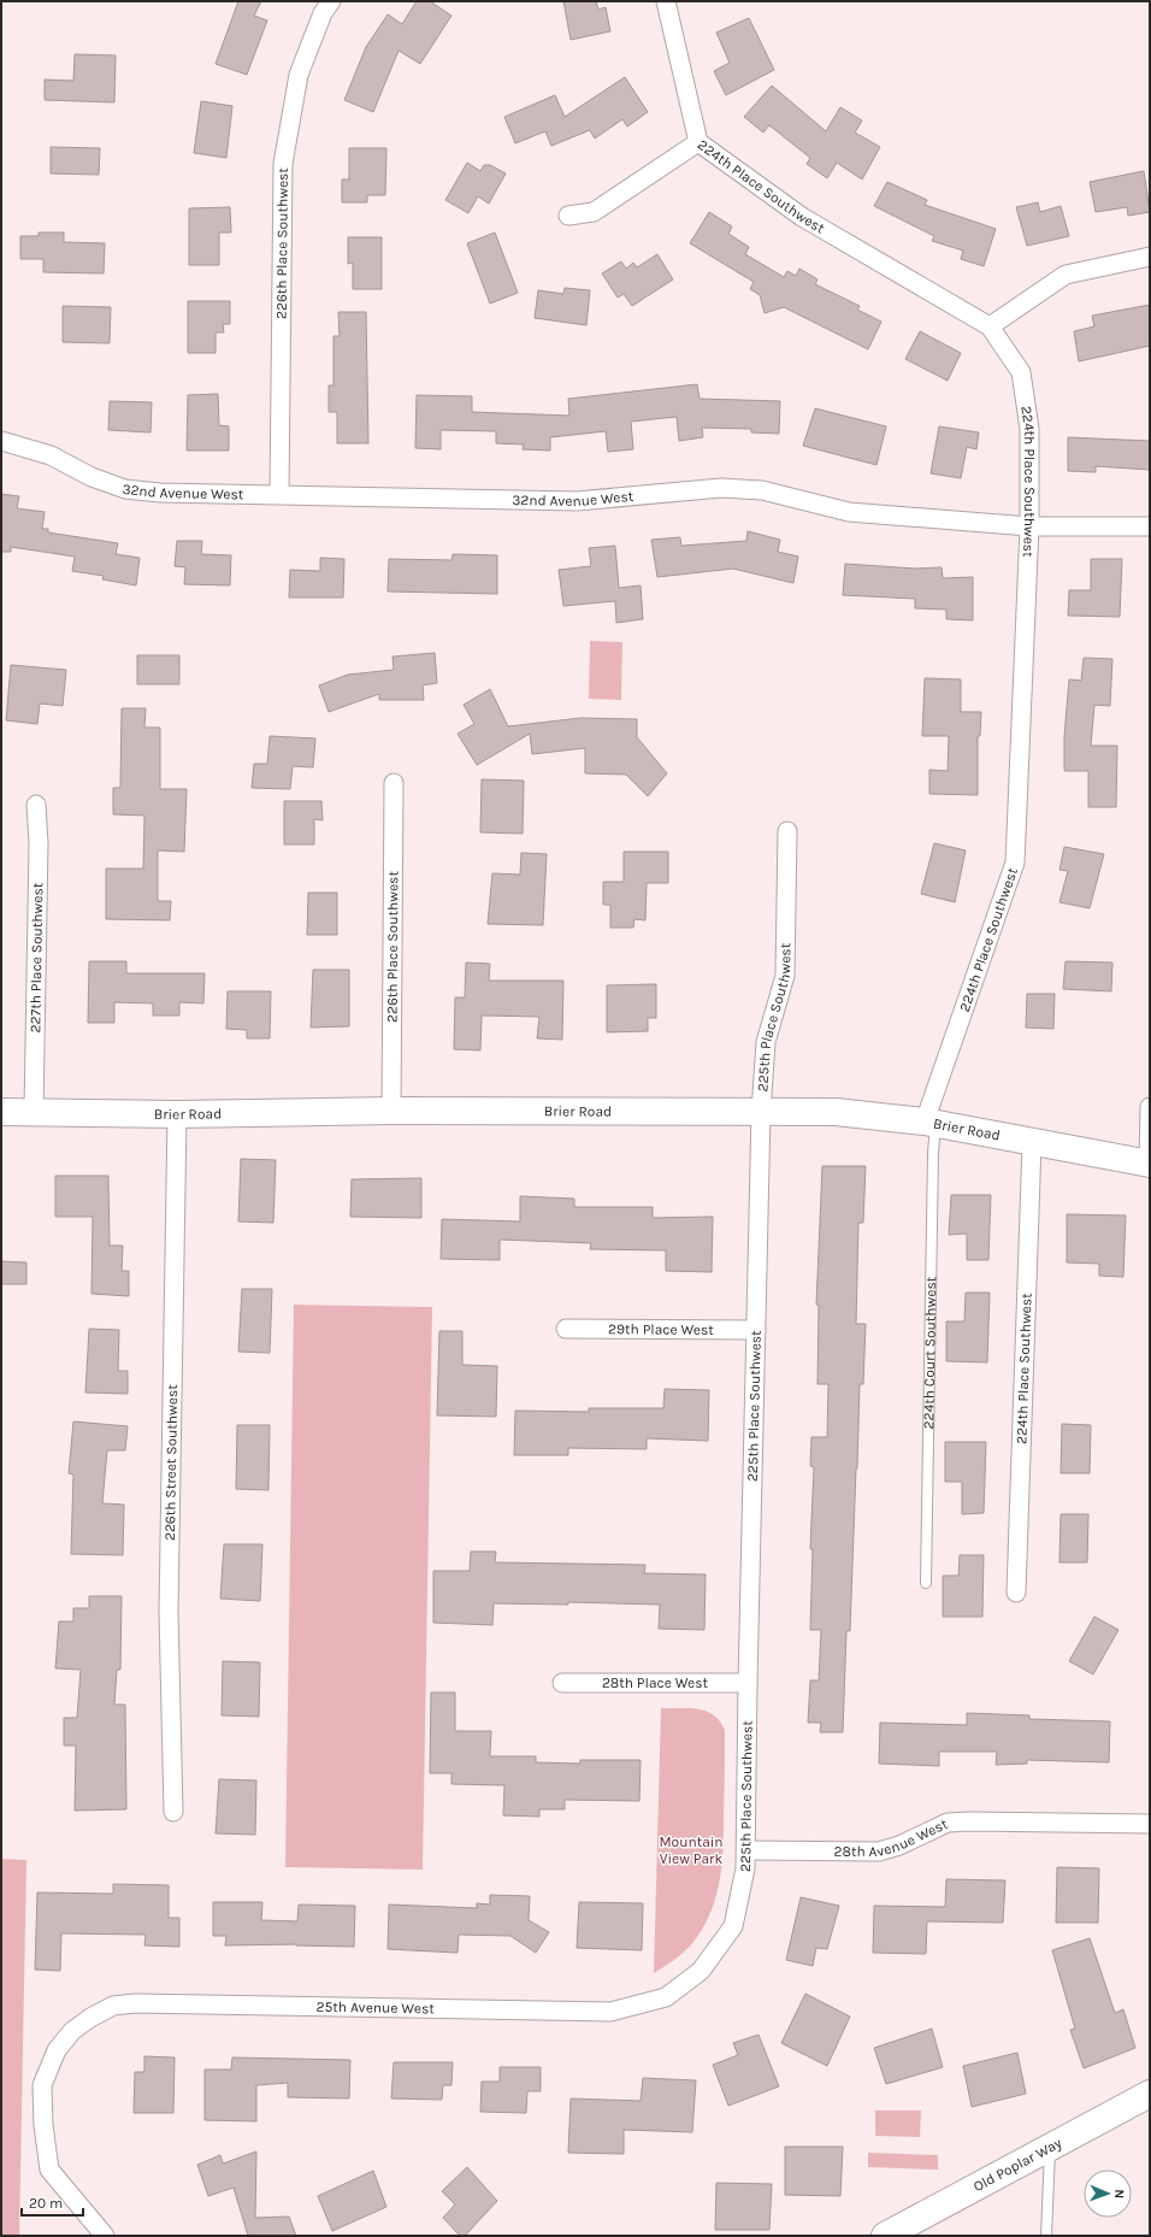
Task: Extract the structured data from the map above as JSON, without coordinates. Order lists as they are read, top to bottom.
{
  "streets": {
    "main road": ["Brier Road", "Old Poplar Way"],
    "street": [
      "224th Place Southwest",
      "226th Place Southwest",
      "32nd Avenue West",
      "227th Place Southwest",
      "225th Place Southwest",
      "29th Place West",
      "226th Street Southwest",
      "28th Place West",
      "28th Avenue West",
      "25th Avenue West"
    ],
    "lane": ["224th Court Southwest"]
  },
  "crossings": [
    ["224th Place Southwest", "32nd Avenue West"],
    ["224th Place Southwest", "Brier Road"],
    ["224th Place Southwest", "224th Court Southwest"],
    ["226th Place Southwest", "32nd Avenue West"],
    ["226th Place Southwest", "Brier Road"],
    ["227th Place Southwest", "Brier Road"],
    ["225th Place Southwest", "Brier Road"],
    ["225th Place Southwest", "29th Place West"],
    ["225th Place Southwest", "28th Place West"],
    ["225th Place Southwest", "28th Avenue West"],
    ["225th Place Southwest", "25th Avenue West"],
    ["Brier Road", "224th Court Southwest"],
    ["Brier Road", "226th Street Southwest"]
  ],
  "parks": ["Mountain View Park"],
  "scale_bar": "20 m",
  "north": "right"
}
